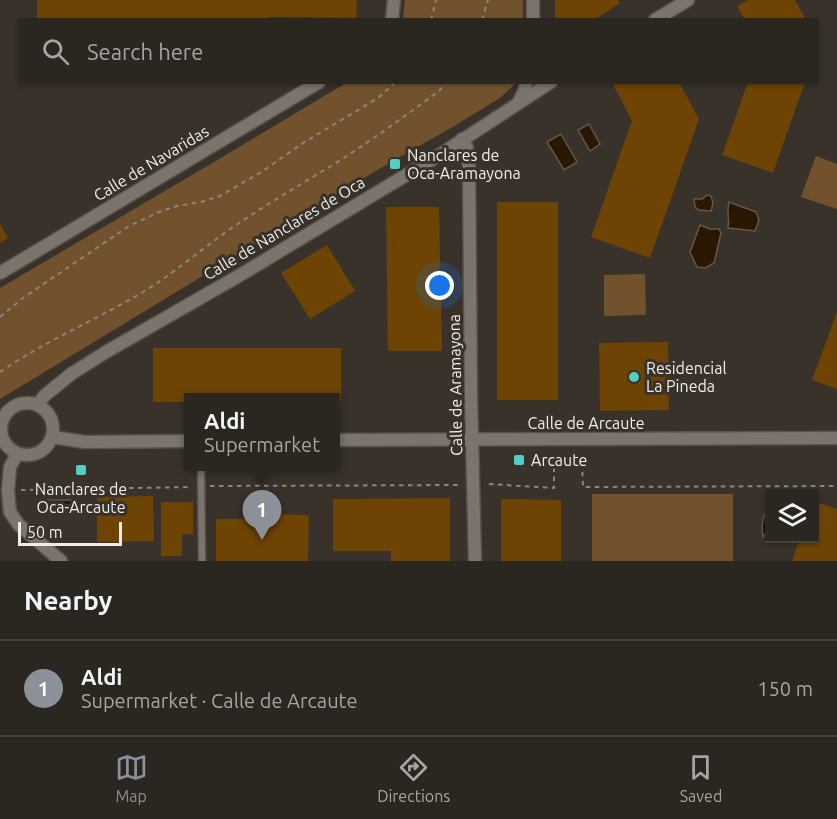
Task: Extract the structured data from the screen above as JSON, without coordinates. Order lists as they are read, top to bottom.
{
  "streets": {
    "street": [
      "Calle de Navaridas",
      "Calle de Nanclares de Oca",
      "Calle de Aramayona",
      "Calle de Arcaute"
    ]
  },
  "crossings": [
    ["Calle de Nanclares de Oca", "Calle de Aramayona"],
    ["Calle de Aramayona", "Calle de Arcaute"]
  ],
  "places": {
    "transit": ["Nanclares de Oca-Aramayona", "Arcaute", "Nanclares de Oca-Arcaute"],
    "other": ["Residencial La Pineda"]
  },
  "scale_bar": "50 m",
  "page": {
    "search": "Search here",
    "popup": ["Aldi", "Supermarket"],
    "pins": "1",
    "scale": "50 m",
    "heading": "Nearby",
    "list": [
      {
        "mark": "1",
        "name": "Aldi",
        "note": "Supermarket · Calle de Arcaute",
        "value": "150 m"
      }
    ],
    "nav": ["Map", "Directions", "Saved"]
  }
}
